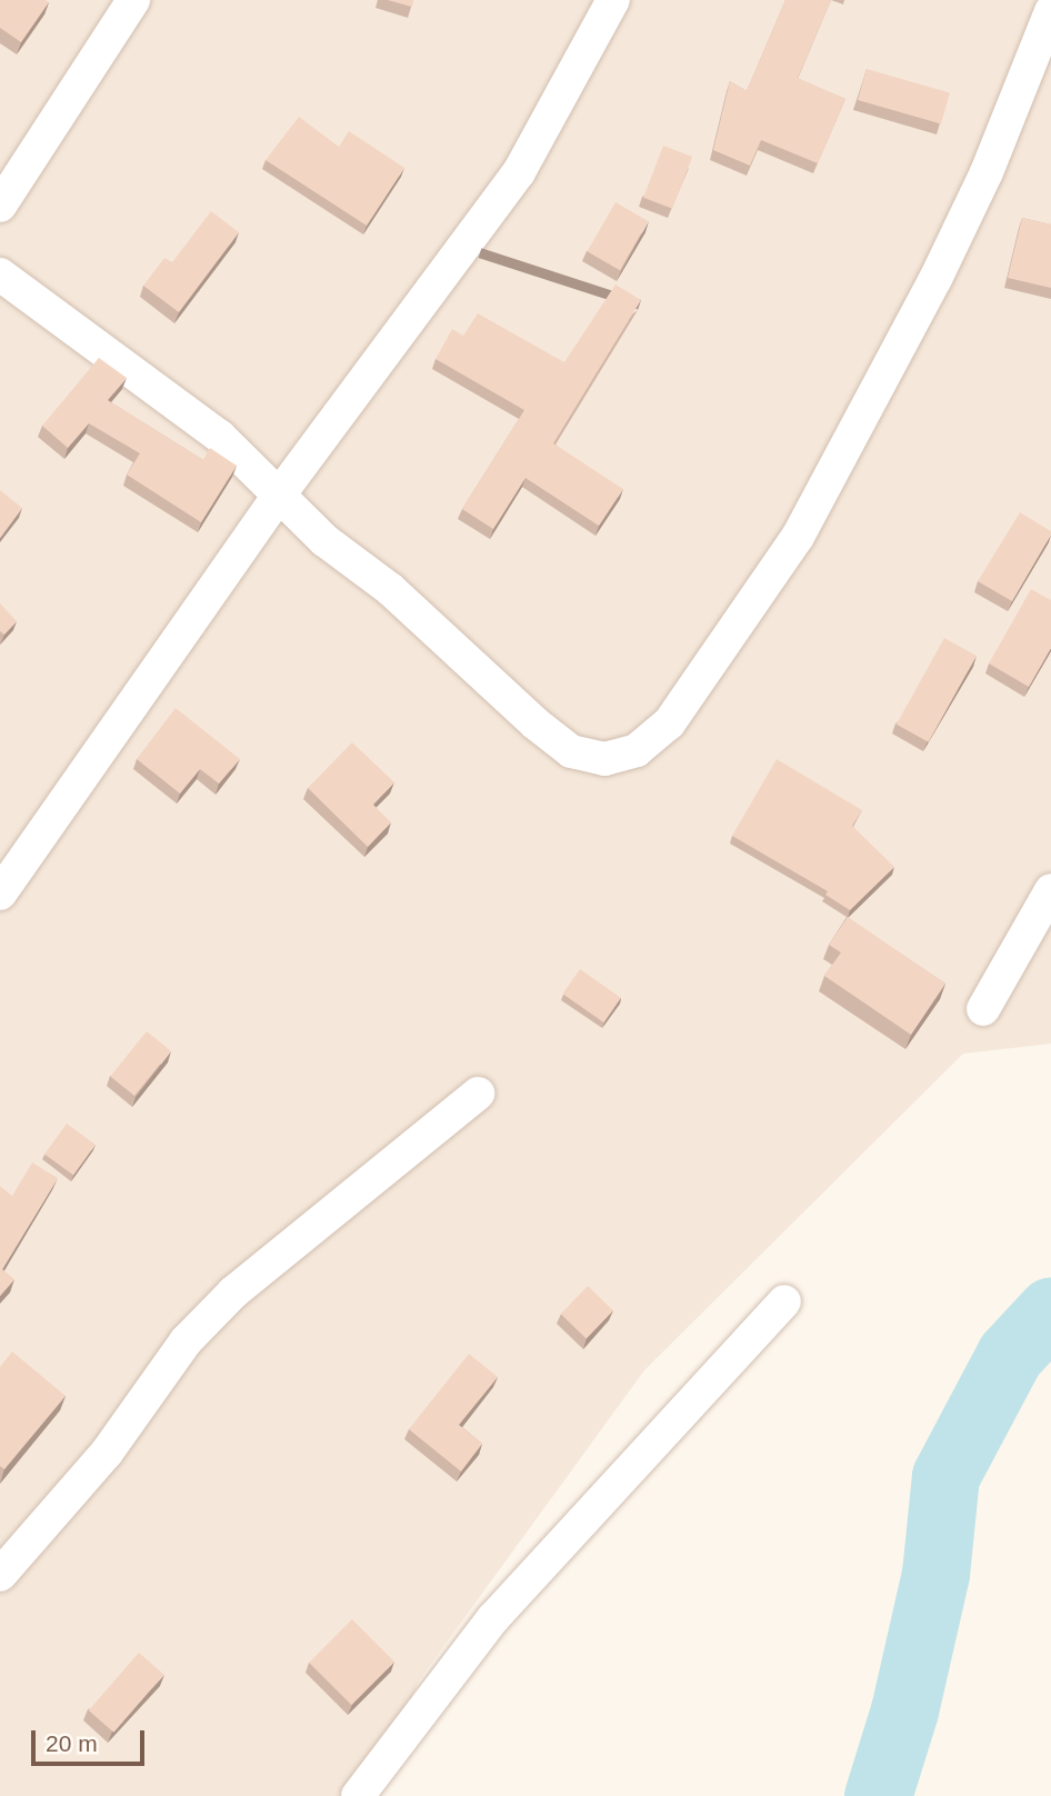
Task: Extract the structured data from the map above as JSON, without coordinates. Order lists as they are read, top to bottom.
{
  "scale_bar": "20 m"
}
